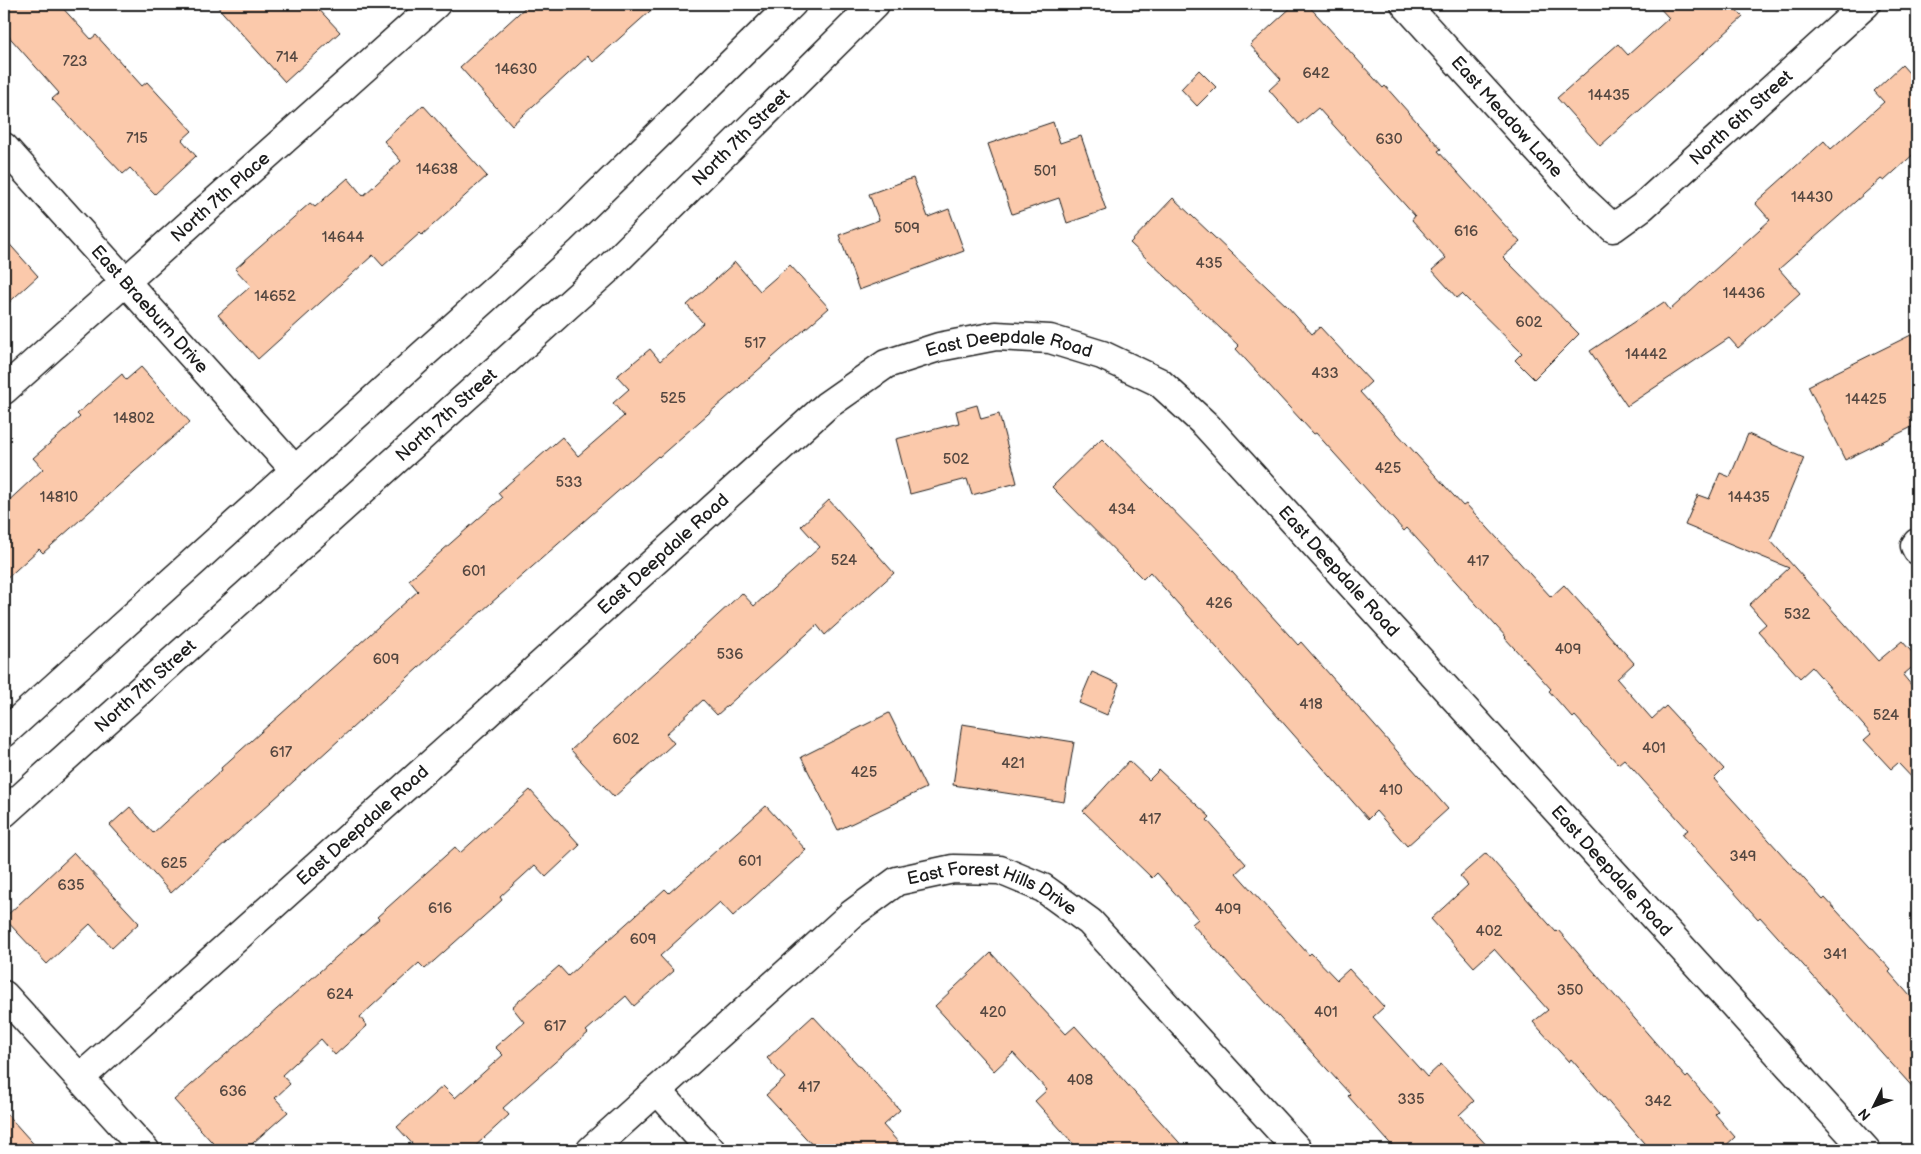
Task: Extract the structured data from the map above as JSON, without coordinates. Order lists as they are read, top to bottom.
{
  "streets": {
    "street": [
      "East Meadow Lane",
      "North 6th Street",
      "North 7th Street",
      "North 7th Place",
      "East Braeburn Drive",
      "East Deepdale Road",
      "East Forest Hills Drive"
    ]
  },
  "crossings": [
    ["East Meadow Lane", "North 6th Street"],
    ["North 7th Place", "East Braeburn Drive"]
  ],
  "house_numbers": [
    "714",
    "723",
    "14630",
    "642",
    "14435",
    "715",
    "630",
    "14638",
    "501",
    "14430",
    "509",
    "616",
    "14644",
    "435",
    "14436",
    "14652",
    "602",
    "517",
    "14442",
    "433",
    "525",
    "14425",
    "14802",
    "502",
    "425",
    "533",
    "14810",
    "14435",
    "434",
    "524",
    "417",
    "601",
    "426",
    "532",
    "409",
    "536",
    "609",
    "418",
    "524",
    "602",
    "401",
    "617",
    "421",
    "425",
    "410",
    "417",
    "349",
    "601",
    "625",
    "635",
    "616",
    "409",
    "402",
    "609",
    "341",
    "350",
    "624",
    "420",
    "401",
    "617",
    "408",
    "417",
    "636",
    "335",
    "342"
  ],
  "north": "bottom left"
}
